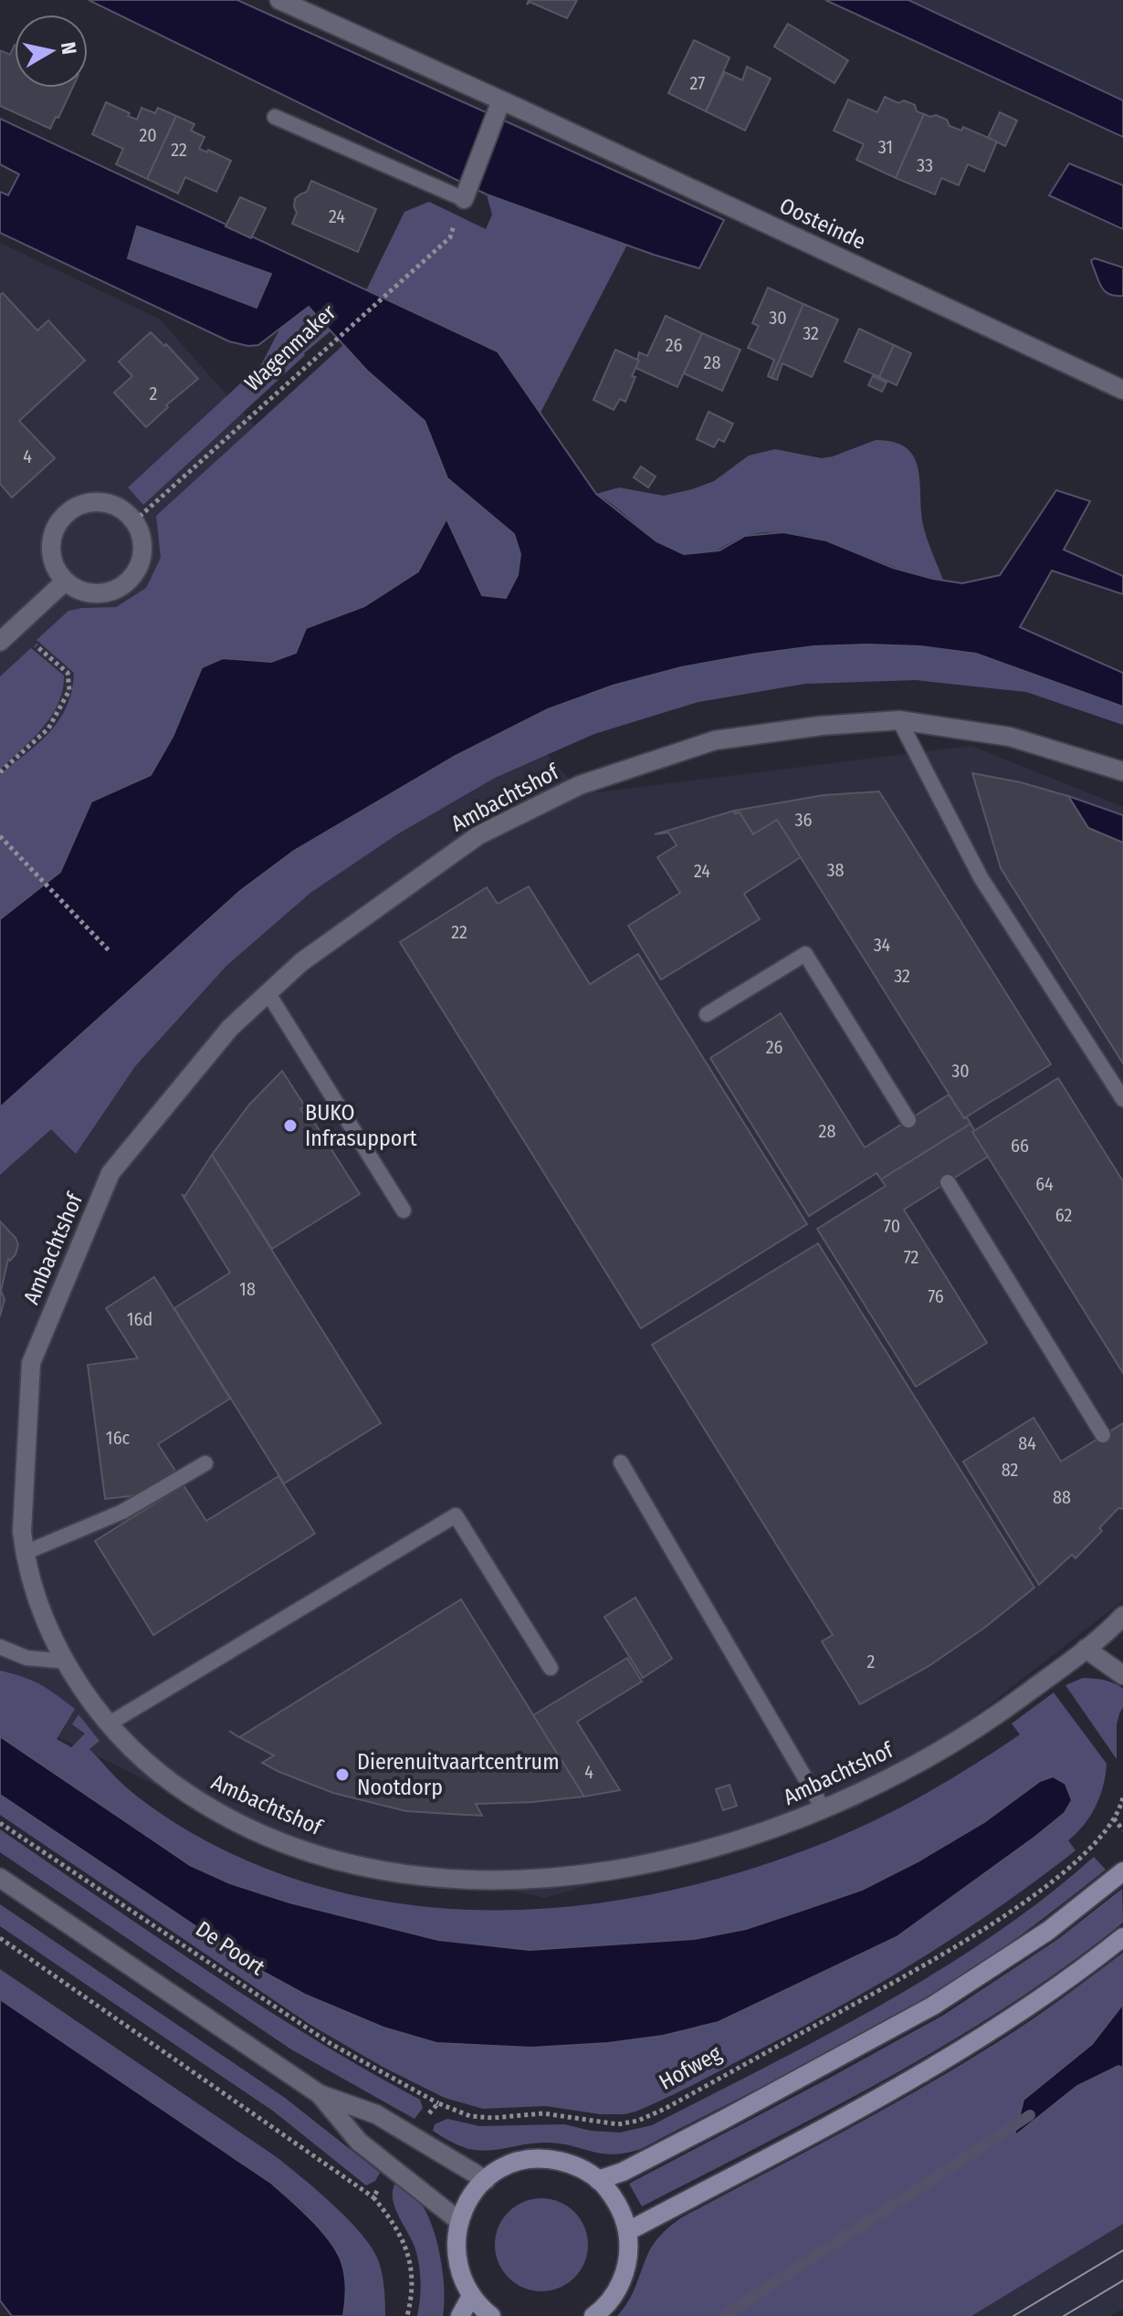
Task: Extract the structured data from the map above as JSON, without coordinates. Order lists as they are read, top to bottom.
{
  "streets": {
    "street": ["Oosteinde", "Ambachtshof"],
    "path": ["Wagenmaker", "De Poort", "Hofweg"]
  },
  "crossings": [
    ["De Poort", "Hofweg"]
  ],
  "places": ["BUKO Infrasupport", "Dierenuitvaartcentrum Nootdorp"],
  "house_numbers": [
    "27",
    "20",
    "31",
    "22",
    "33",
    "24",
    "30",
    "32",
    "26",
    "28",
    "2",
    "4",
    "36",
    "38",
    "24",
    "22",
    "34",
    "32",
    "26",
    "30",
    "28",
    "66",
    "64",
    "62",
    "70",
    "72",
    "18",
    "76",
    "16d",
    "16c",
    "84",
    "82",
    "88",
    "2",
    "4"
  ],
  "north": "right"
}
